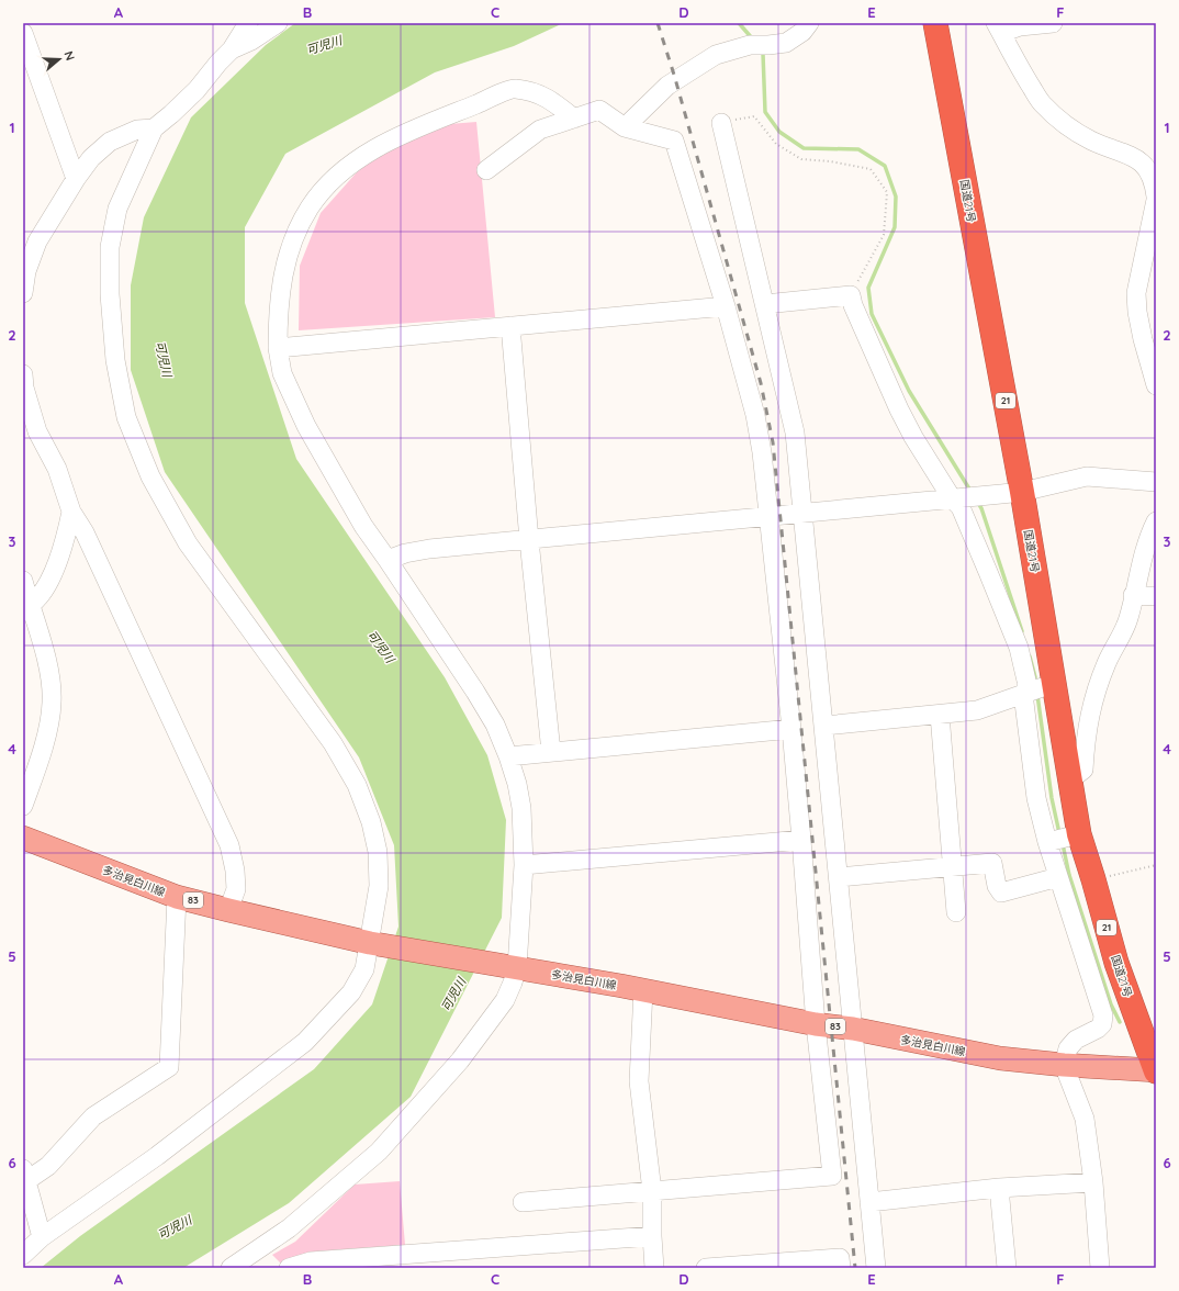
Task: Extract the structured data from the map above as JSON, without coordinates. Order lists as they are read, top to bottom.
{
  "streets": {
    "highway": ["国道21号", "21"],
    "main road": ["多治見白川線", "83"]
  },
  "crossings": [
    ["国道21号", "多治見白川線"]
  ],
  "water": ["可児川"],
  "north": "right",
  "grid": {
    "columns": [
      "A",
      "B",
      "C",
      "D",
      "E",
      "F"
    ],
    "rows": [
      "1",
      "2",
      "3",
      "4",
      "5",
      "6"
    ]
  }
}
